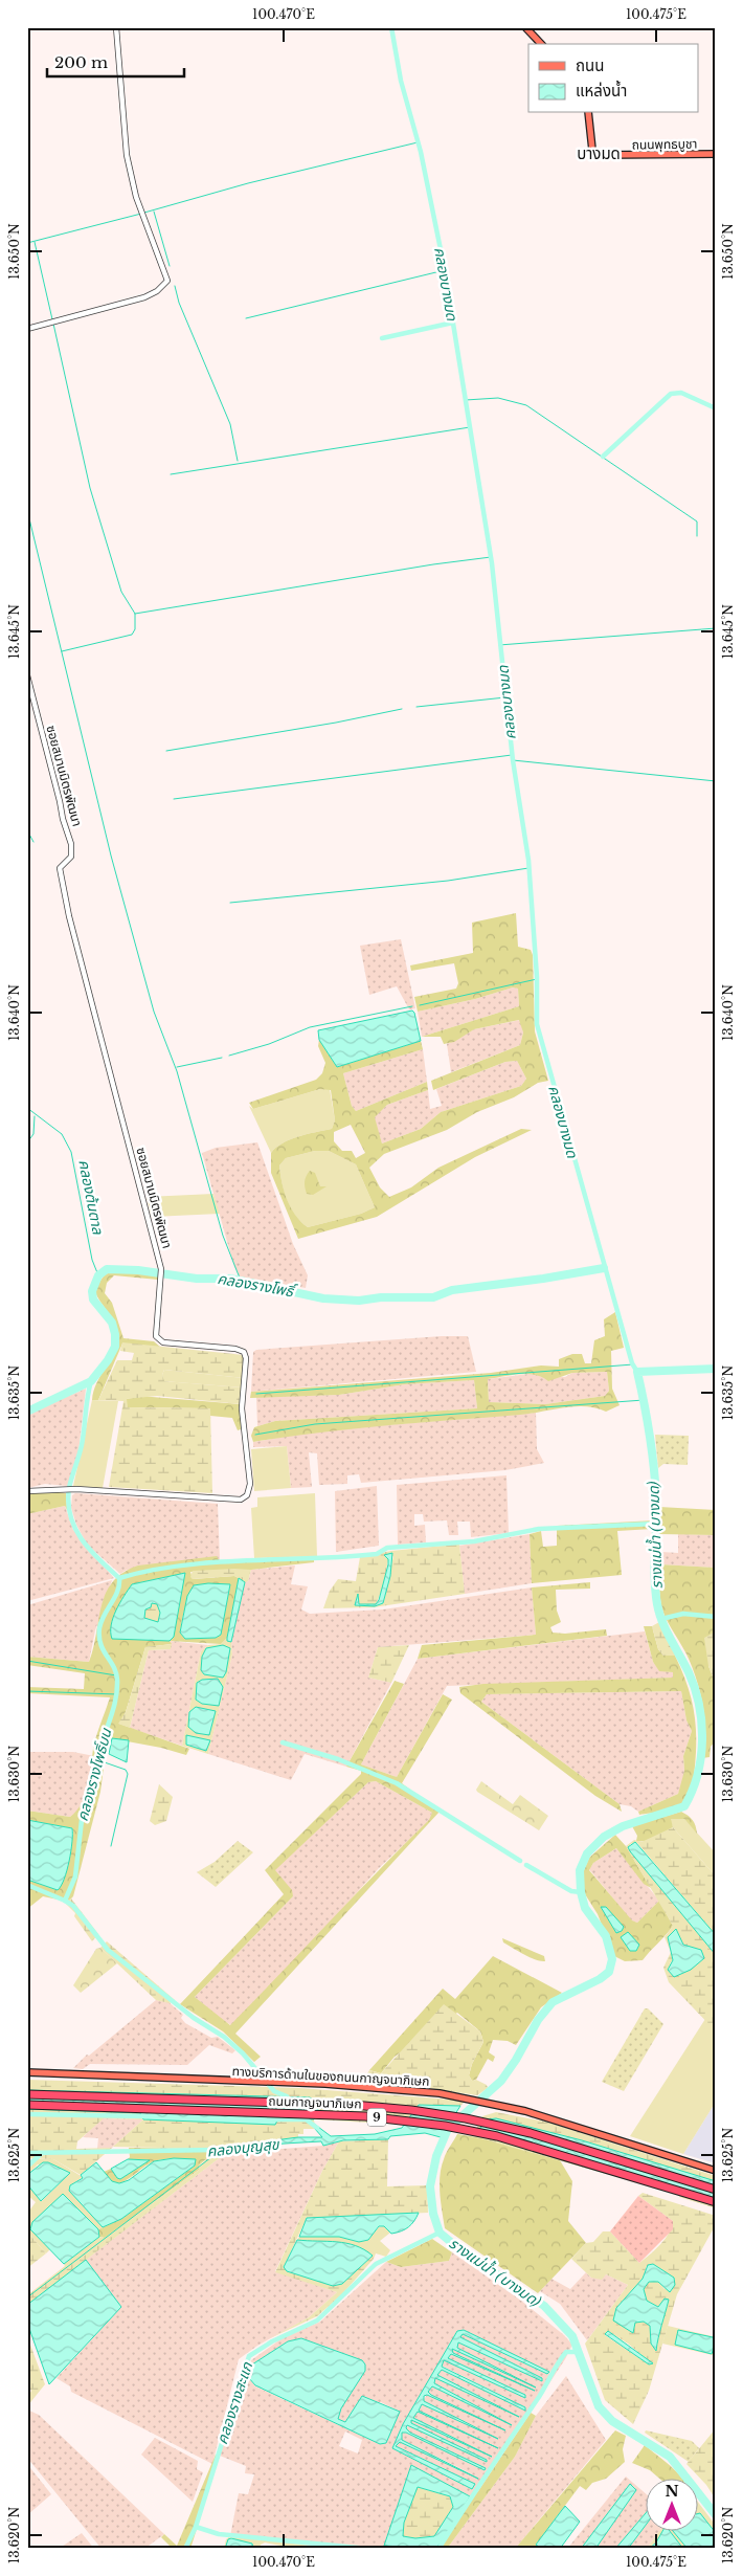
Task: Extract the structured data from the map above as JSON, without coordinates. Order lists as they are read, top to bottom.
{
  "streets": {
    "highway": ["ถนนกาญจนาภิเษก", "9"],
    "main road": ["ถนนพุทธบูชา", "ทางบริการด้านในของถนนกาญจนาภิเษก"],
    "street": ["ซอยสมานมิตรพัฒนา"]
  },
  "districts": ["บางมด"],
  "water": [
    "คลองบางมด",
    "คลองต้นตาล",
    "คลองรางโพธิ์",
    "รางแม่น้ำ (บางมด)",
    "คลองรางโพธิ์บน",
    "คลองบุญสุข",
    "คลองรางสะแก"
  ],
  "legend": ["ถนน", "แหล่งน้ำ"],
  "scale_bar": "200 m",
  "north": "top",
  "coordinates": [
    "100.470°E",
    "100.475°E",
    "13.650°N",
    "13.645°N",
    "13.640°N",
    "13.635°N",
    "13.630°N",
    "13.625°N",
    "13.620°N"
  ]
}
